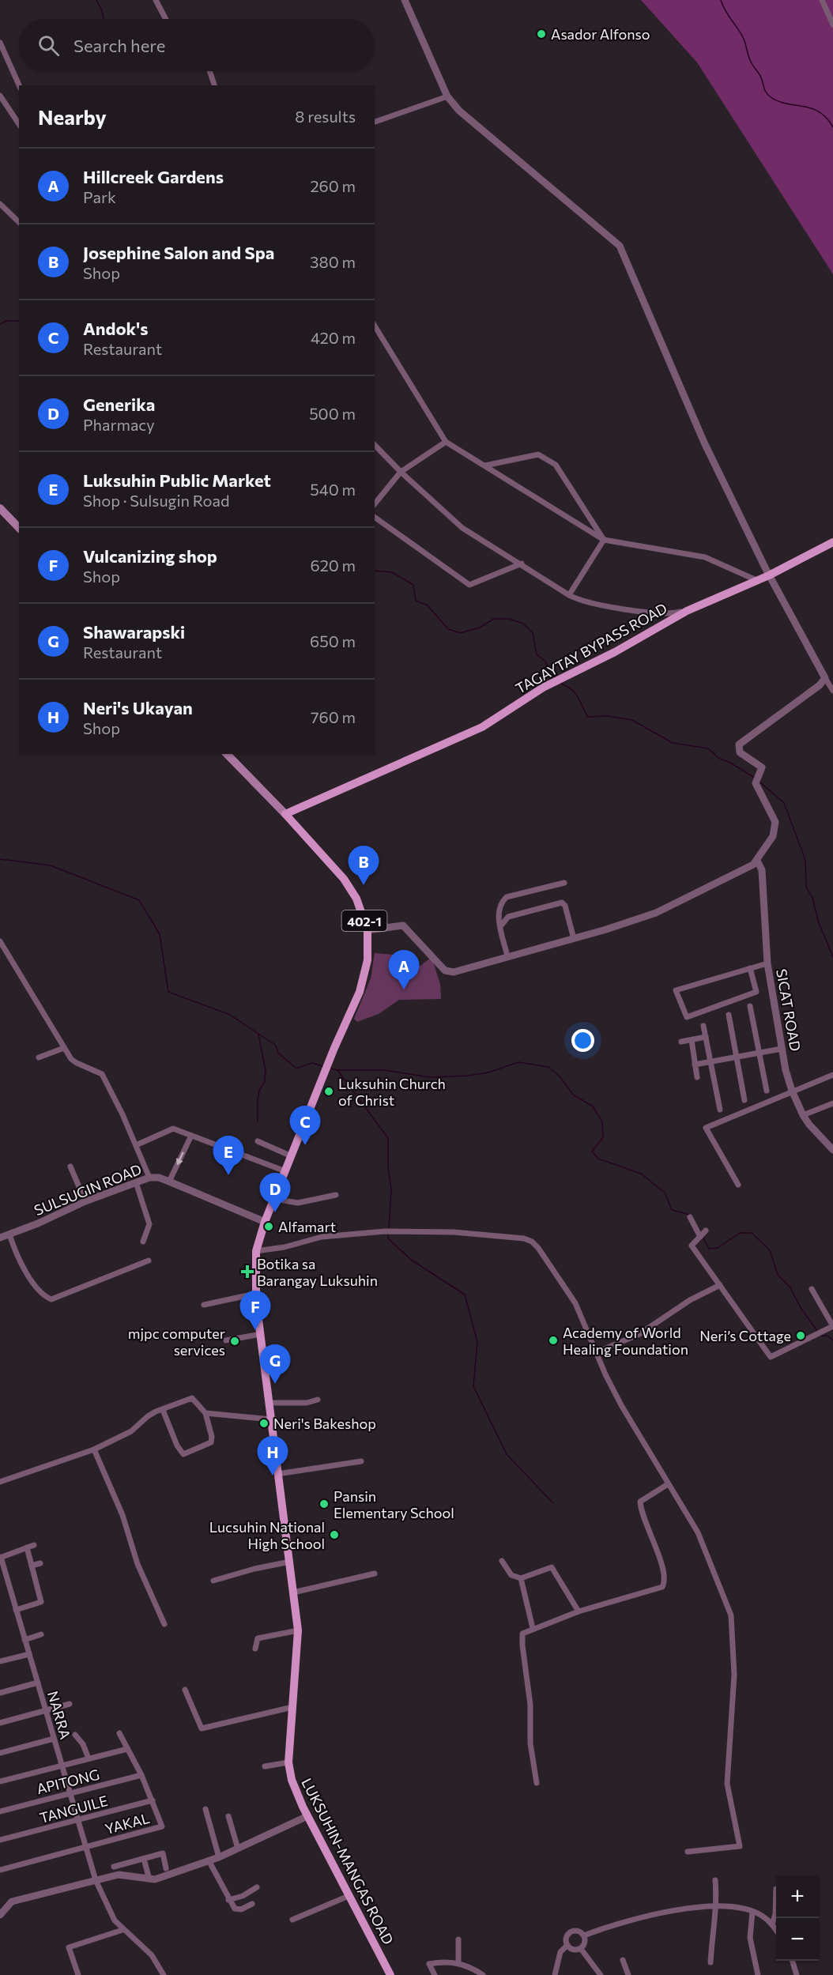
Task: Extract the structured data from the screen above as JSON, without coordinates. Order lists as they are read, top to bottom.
{
  "streets": {
    "main road": ["TAGAYTAY BYPASS ROAD", "402-1", "LUKSUHIN-MANGAS ROAD"],
    "street": [
      "SICAT ROAD",
      "SULSUGIN ROAD",
      "NARRA",
      "APITONG",
      "TANGUILE",
      "YAKAL"
    ]
  },
  "crossings": [
    ["TAGAYTAY BYPASS ROAD", "LUKSUHIN-MANGAS ROAD"],
    ["SULSUGIN ROAD", "LUKSUHIN-MANGAS ROAD"],
    ["NARRA", "APITONG"],
    ["NARRA", "TANGUILE"],
    ["NARRA", "YAKAL"],
    ["APITONG", "YAKAL"],
    ["TANGUILE", "YAKAL"]
  ],
  "places": {
    "other": [
      "Asador Alfonso",
      "Luksuhin Church of Christ",
      "Alfamart",
      "Neri’s Cottage",
      "Academy of World Healing Foundation",
      "mjpc computer services",
      "Neri's Bakeshop",
      "Pansin Elementary School",
      "Lucsuhin National High School"
    ],
    "health": ["Botika sa Barangay Luksuhin"]
  },
  "page": {
    "search": "Search here",
    "heading": ["Nearby", "8 results"],
    "list": [
      {
        "mark": "A",
        "name": "Hillcreek Gardens",
        "note": "Park",
        "value": "260 m"
      },
      {
        "mark": "B",
        "name": "Josephine Salon and Spa",
        "note": "Shop",
        "value": "380 m"
      },
      {
        "mark": "C",
        "name": "Andok's",
        "note": "Restaurant",
        "value": "420 m"
      },
      {
        "mark": "D",
        "name": "Generika",
        "note": "Pharmacy",
        "value": "500 m"
      },
      {
        "mark": "E",
        "name": "Luksuhin Public Market",
        "note": "Shop · Sulsugin Road",
        "value": "540 m"
      },
      {
        "mark": "F",
        "name": "Vulcanizing shop",
        "note": "Shop",
        "value": "620 m"
      },
      {
        "mark": "G",
        "name": "Shawarapski",
        "note": "Restaurant",
        "value": "650 m"
      },
      {
        "mark": "H",
        "name": "Neri's Ukayan",
        "note": "Shop",
        "value": "760 m"
      }
    ],
    "pins": [
      "B",
      "A",
      "C",
      "E",
      "D",
      "F",
      "G",
      "H"
    ],
    "map_buttons": ["+", "−"]
  }
}
